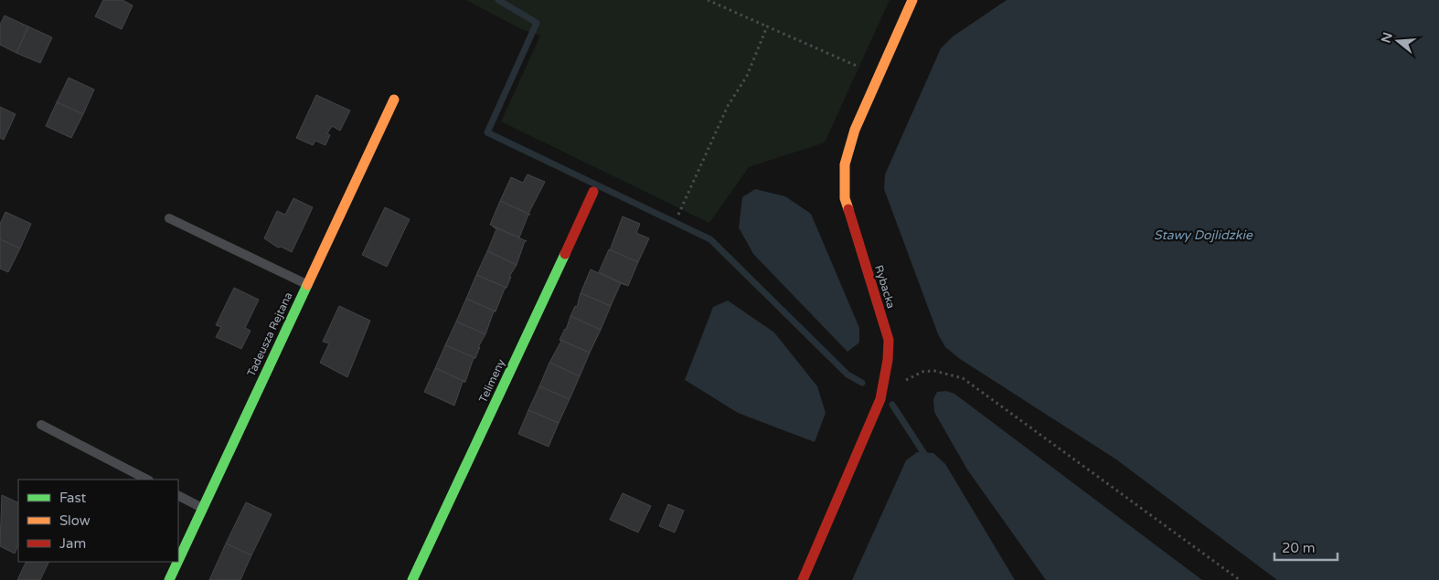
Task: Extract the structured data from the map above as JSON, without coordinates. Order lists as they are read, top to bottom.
{
  "streets": {
    "street": ["Rybacka", "Tadeusza Rejtana", "Telimeny"]
  },
  "water": ["Stawy Dojlidzkie"],
  "legend": ["Fast", "Slow", "Jam"],
  "scale_bar": "20 m",
  "north": "left"
}
